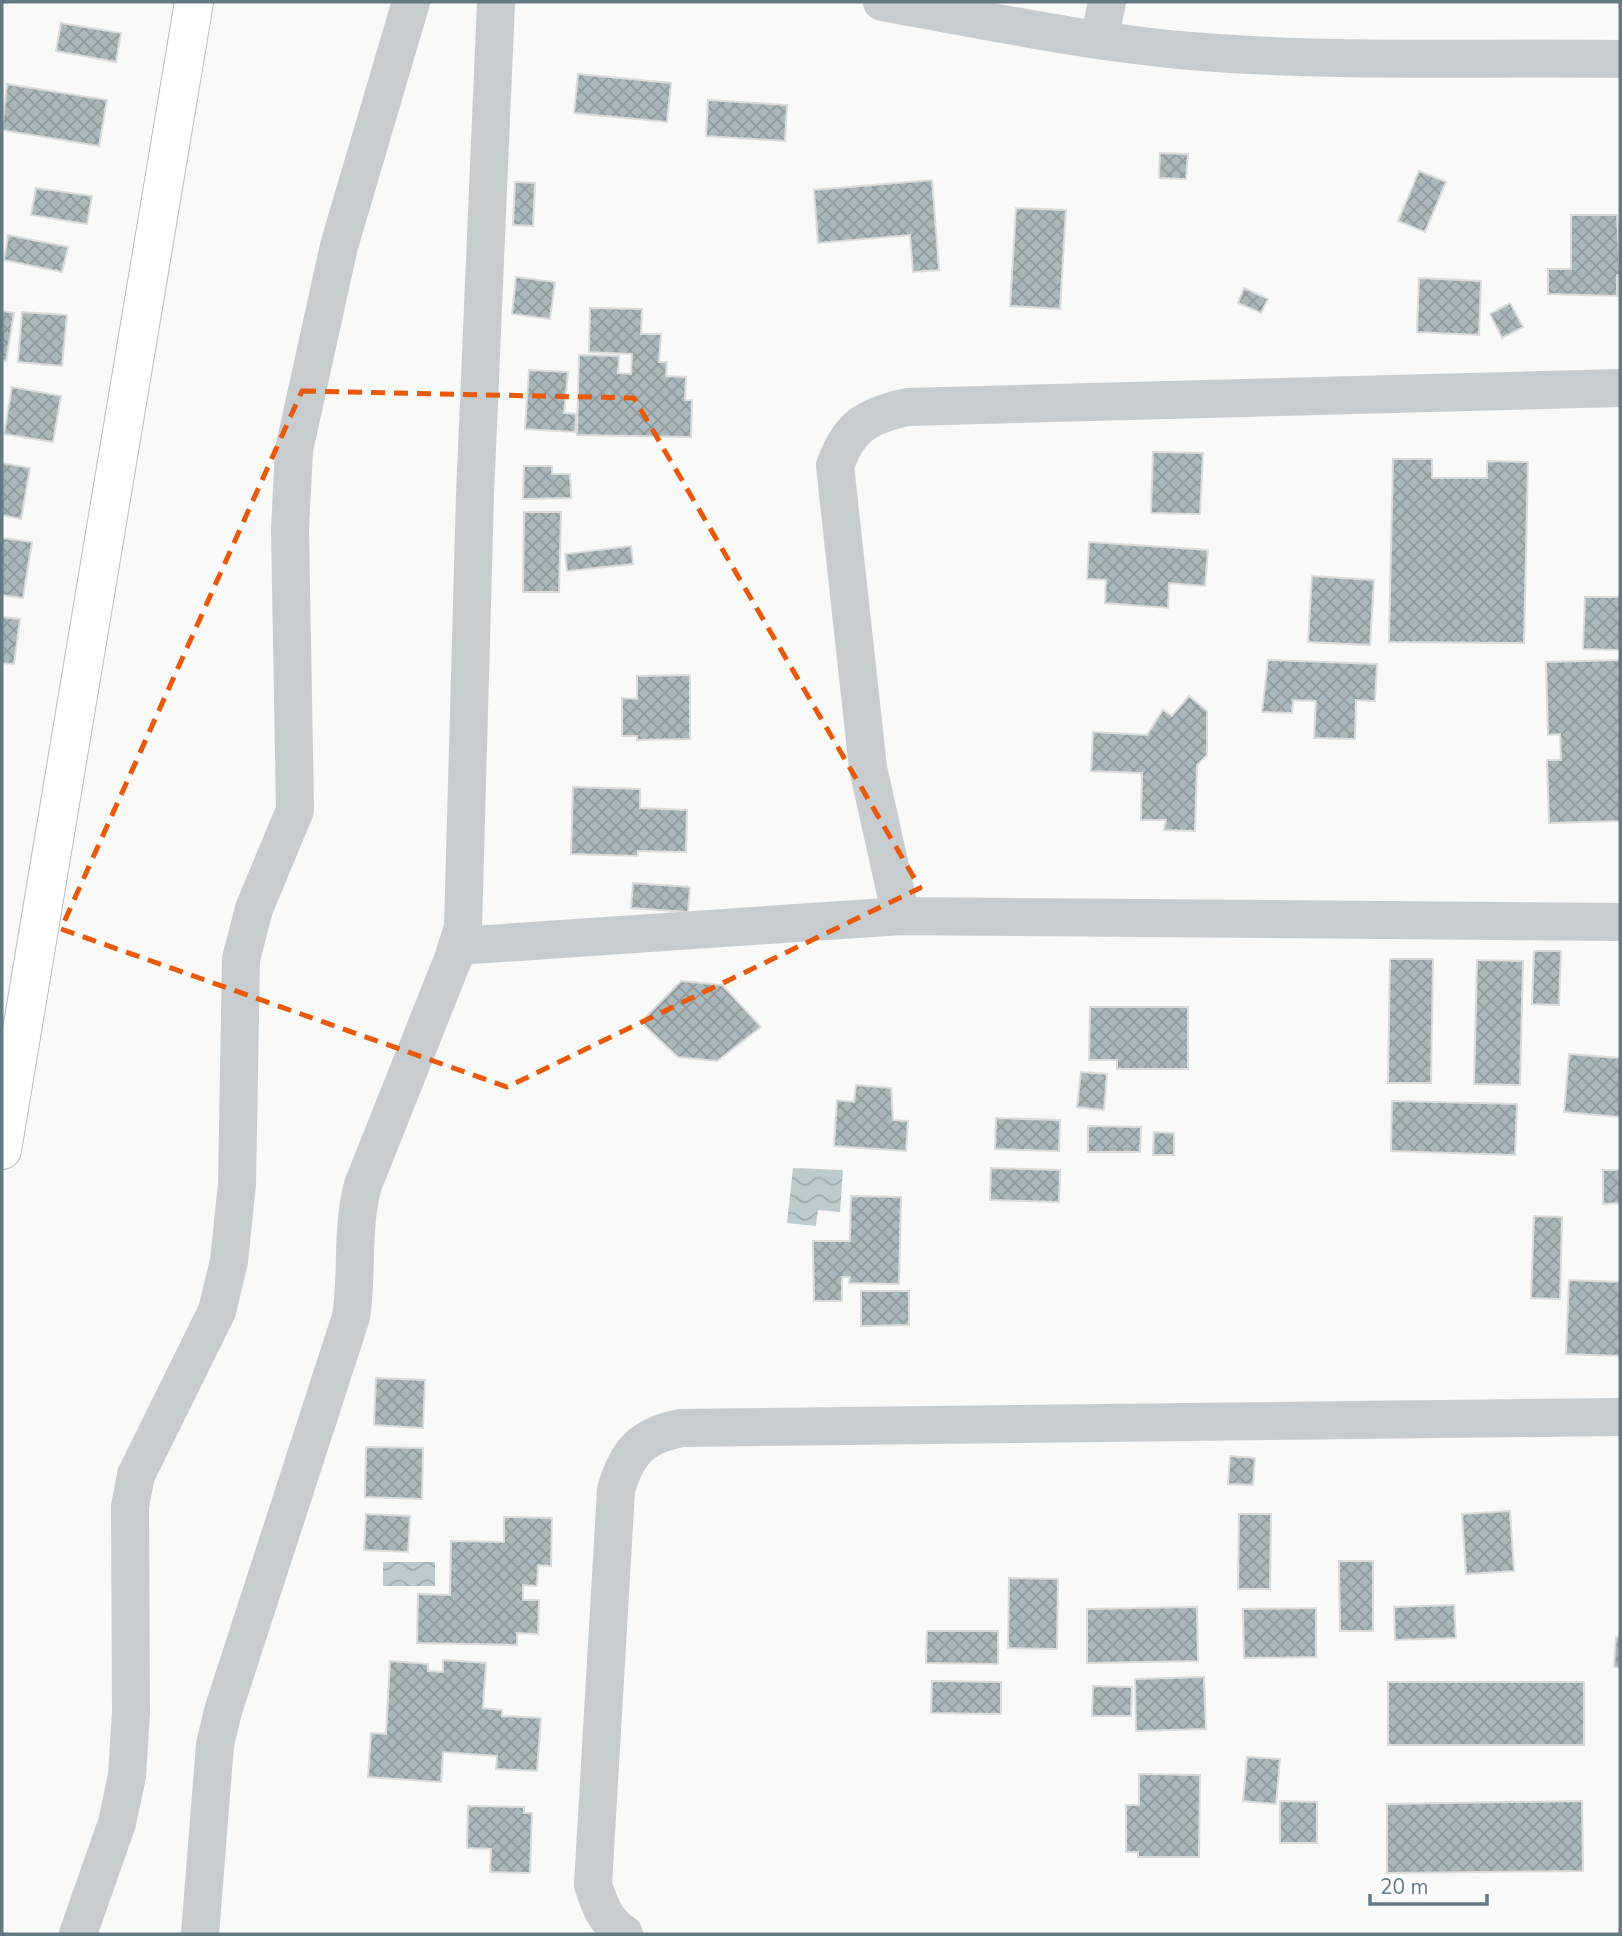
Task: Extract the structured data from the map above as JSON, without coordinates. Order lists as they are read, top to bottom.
{
  "scale_bar": "20 m"
}
